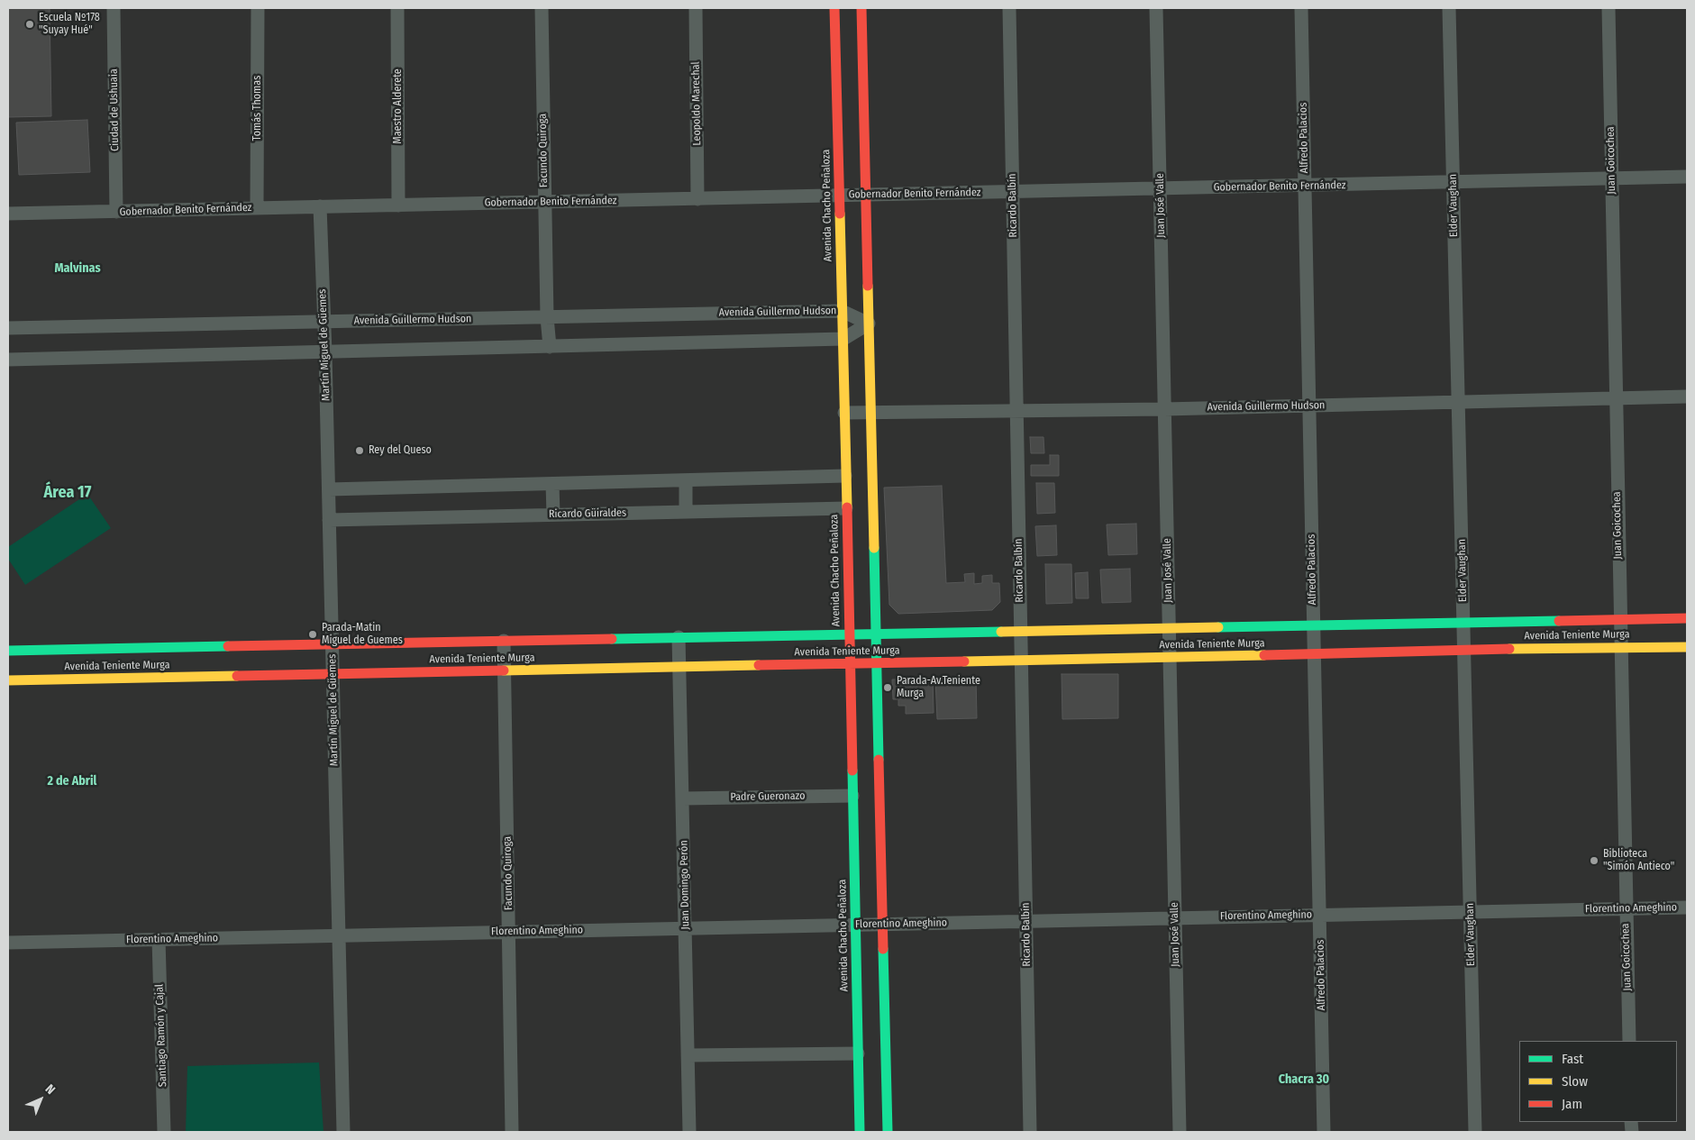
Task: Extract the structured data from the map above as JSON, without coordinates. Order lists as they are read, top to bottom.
{
  "streets": {
    "main road": ["Avenida Chacho Peñaloza", "Avenida Teniente Murga"],
    "street": [
      "Leopoldo Marechal",
      "Maestro Alderete",
      "Tomás Thomas",
      "Ciudad de Ushuaia",
      "Alfredo Palacios",
      "Facundo Quiroga",
      "Juan Goicochea",
      "Gobernador Benito Fernández",
      "Ricardo Balbín",
      "Juan José Valle",
      "Elder Vaughan",
      "Avenida Guillermo Hudson",
      "Martín Miguel de Güemes",
      "Ricardo Güiraldes",
      "Padre Gueronazo",
      "Juan Domingo Perón",
      "Florentino Ameghino",
      "Santiago Ramón y Cajal"
    ]
  },
  "crossings": [
    ["Leopoldo Marechal", "Gobernador Benito Fernández"],
    ["Maestro Alderete", "Gobernador Benito Fernández"],
    ["Tomás Thomas", "Gobernador Benito Fernández"],
    ["Ciudad de Ushuaia", "Gobernador Benito Fernández"],
    ["Alfredo Palacios", "Gobernador Benito Fernández"],
    ["Alfredo Palacios", "Avenida Guillermo Hudson"],
    ["Alfredo Palacios", "Avenida Teniente Murga"],
    ["Alfredo Palacios", "Florentino Ameghino"],
    ["Facundo Quiroga", "Gobernador Benito Fernández"],
    ["Facundo Quiroga", "Avenida Guillermo Hudson"],
    ["Facundo Quiroga", "Avenida Teniente Murga"],
    ["Facundo Quiroga", "Florentino Ameghino"],
    ["Juan Goicochea", "Gobernador Benito Fernández"],
    ["Juan Goicochea", "Avenida Guillermo Hudson"],
    ["Juan Goicochea", "Avenida Teniente Murga"],
    ["Juan Goicochea", "Florentino Ameghino"],
    ["Gobernador Benito Fernández", "Avenida Chacho Peñaloza"],
    ["Gobernador Benito Fernández", "Ricardo Balbín"],
    ["Gobernador Benito Fernández", "Juan José Valle"],
    ["Gobernador Benito Fernández", "Elder Vaughan"],
    ["Gobernador Benito Fernández", "Martín Miguel de Güemes"],
    ["Avenida Chacho Peñaloza", "Avenida Guillermo Hudson"],
    ["Avenida Chacho Peñaloza", "Ricardo Güiraldes"],
    ["Avenida Chacho Peñaloza", "Avenida Teniente Murga"],
    ["Avenida Chacho Peñaloza", "Padre Gueronazo"],
    ["Avenida Chacho Peñaloza", "Florentino Ameghino"],
    ["Ricardo Balbín", "Avenida Guillermo Hudson"],
    ["Ricardo Balbín", "Avenida Teniente Murga"],
    ["Ricardo Balbín", "Florentino Ameghino"],
    ["Juan José Valle", "Avenida Guillermo Hudson"],
    ["Juan José Valle", "Avenida Teniente Murga"],
    ["Juan José Valle", "Florentino Ameghino"],
    ["Elder Vaughan", "Avenida Guillermo Hudson"],
    ["Elder Vaughan", "Avenida Teniente Murga"],
    ["Elder Vaughan", "Florentino Ameghino"],
    ["Avenida Guillermo Hudson", "Martín Miguel de Güemes"],
    ["Martín Miguel de Güemes", "Ricardo Güiraldes"],
    ["Martín Miguel de Güemes", "Avenida Teniente Murga"],
    ["Martín Miguel de Güemes", "Florentino Ameghino"],
    ["Avenida Teniente Murga", "Juan Domingo Perón"],
    ["Padre Gueronazo", "Juan Domingo Perón"],
    ["Juan Domingo Perón", "Florentino Ameghino"],
    ["Florentino Ameghino", "Santiago Ramón y Cajal"]
  ],
  "districts": [
    "Malvinas",
    "Área 17",
    "2 de Abril",
    "Chacra 30"
  ],
  "places": [
    "Escuela Nº178 \"Suyay Hué\"",
    "Rey del Queso",
    "Parada-Matin Miguel de Guemes",
    "Parada-Av.Teniente Murga",
    "Biblioteca \"Simón Antieco\""
  ],
  "legend": ["Fast", "Slow", "Jam"],
  "north": "top right"
}
